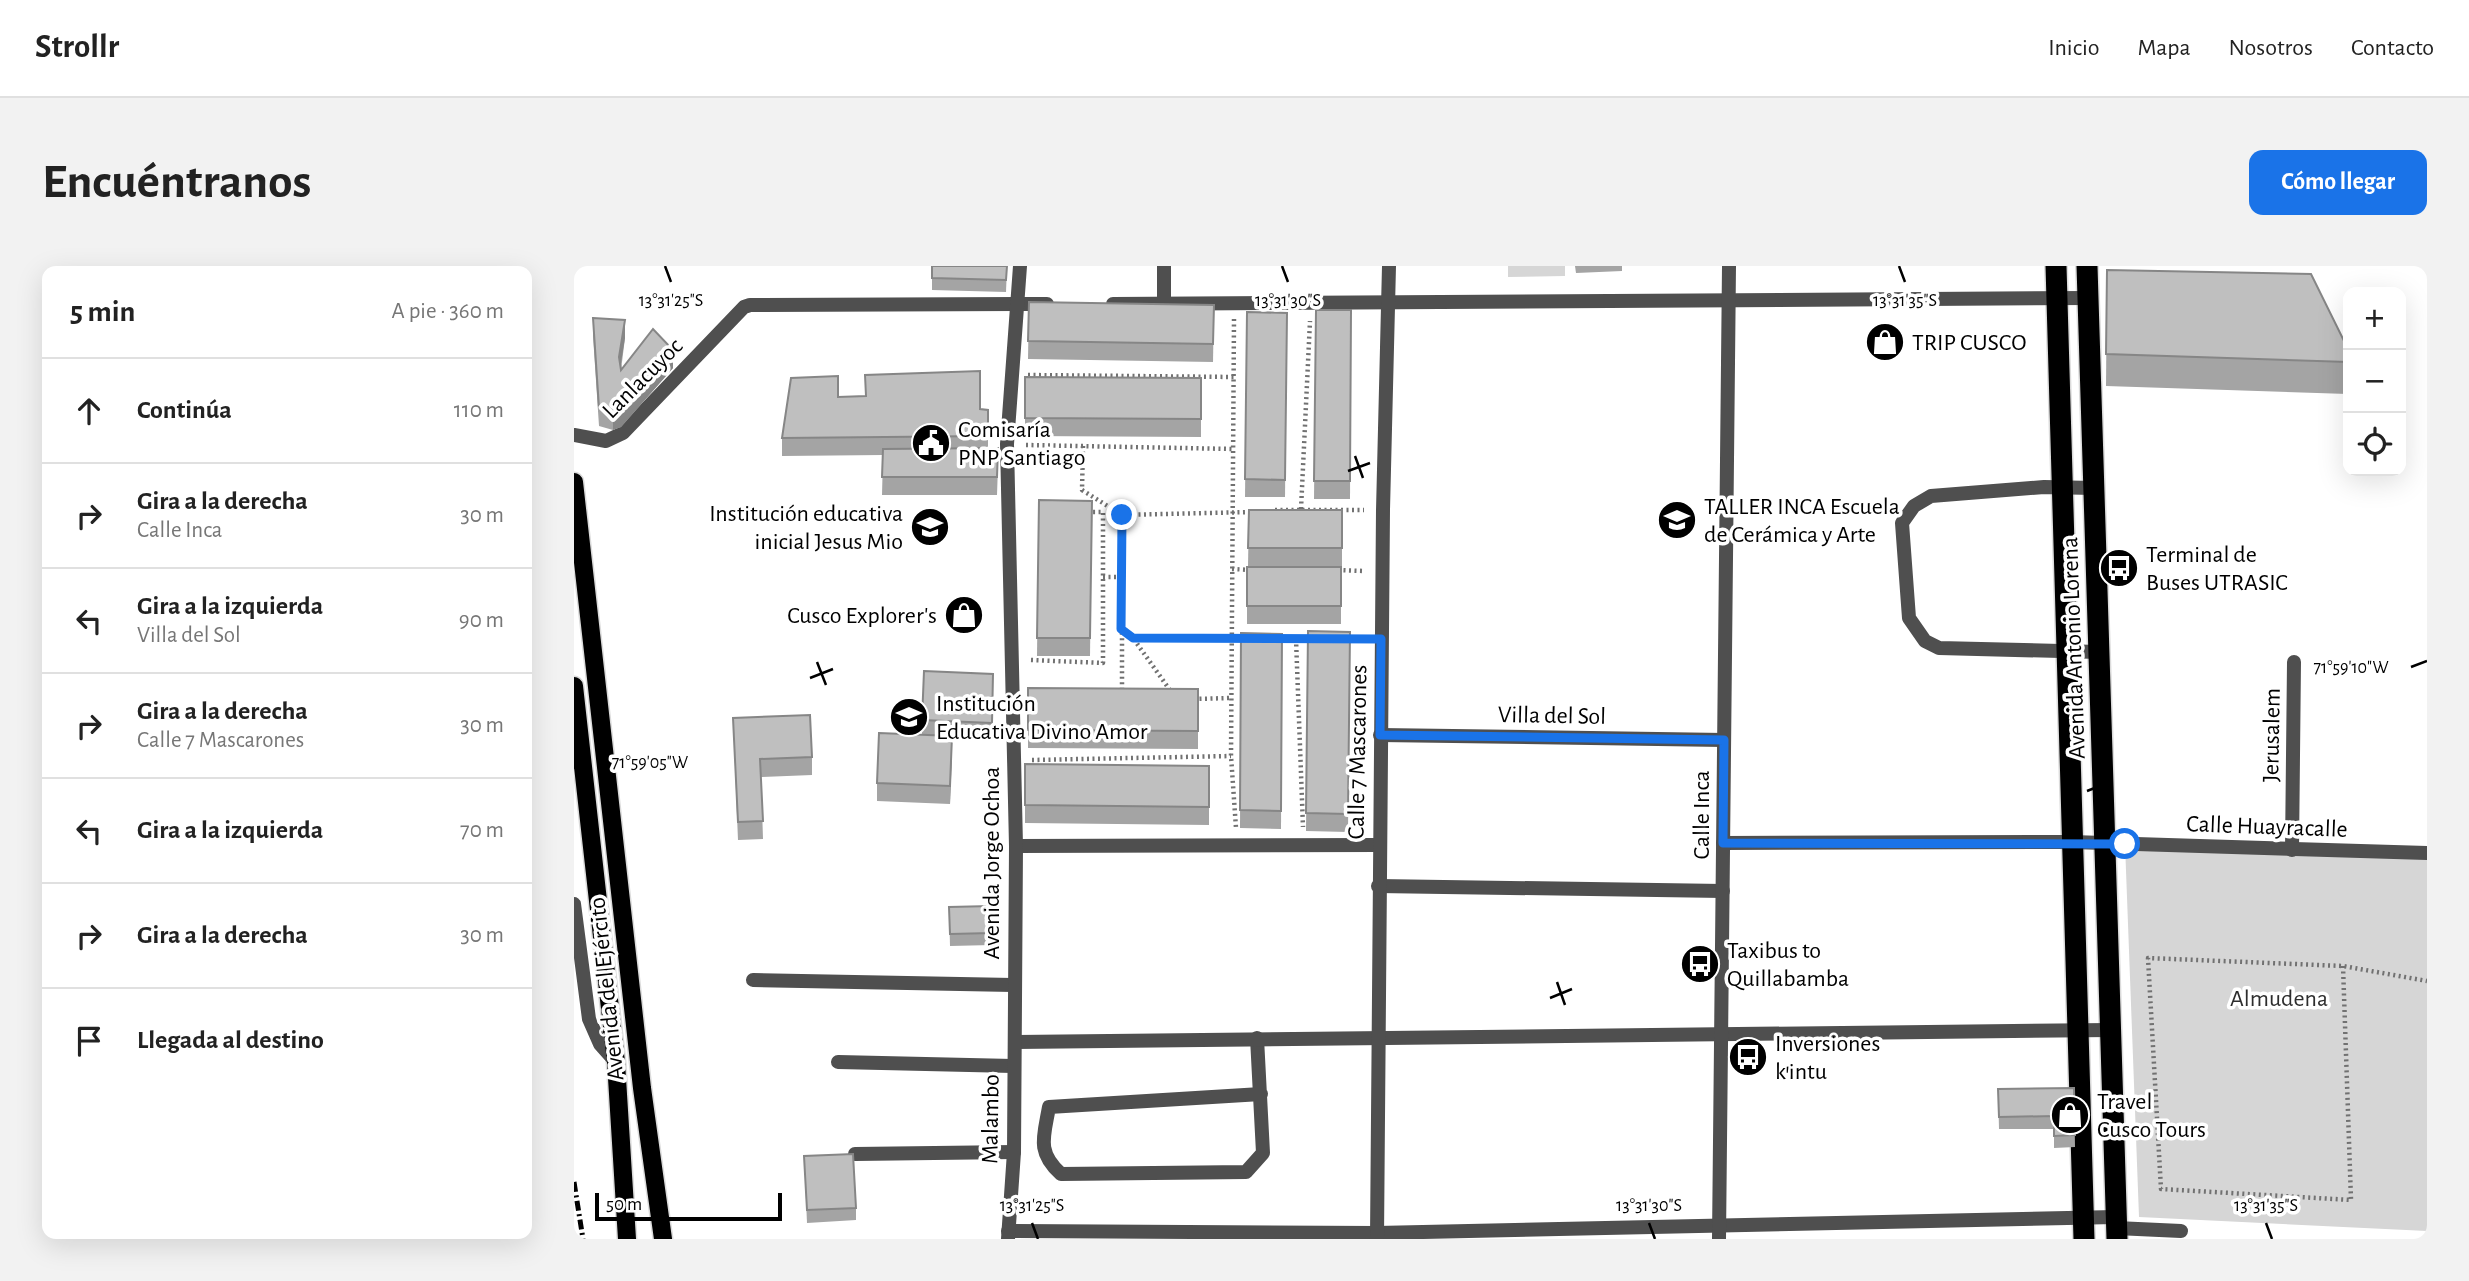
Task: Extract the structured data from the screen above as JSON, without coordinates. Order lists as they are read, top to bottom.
{
  "streets": {
    "highway": ["Avenida Antonio Lorena"],
    "main road": ["Avenida del Ejército"],
    "street": [
      "Lanlacuyoc",
      "Villa del Sol",
      "Jerusalem",
      "Calle 7 Mascarones",
      "Calle Inca",
      "Calle Huayracalle",
      "Avenida Jorge Ochoa",
      "Malambo"
    ]
  },
  "crossings": [
    ["Lanlacuyoc", "Avenida Jorge Ochoa"],
    ["Avenida Antonio Lorena", "Calle Huayracalle"],
    ["Villa del Sol", "Calle 7 Mascarones"],
    ["Villa del Sol", "Calle Inca"],
    ["Jerusalem", "Calle Huayracalle"],
    ["Calle Inca", "Calle Huayracalle"],
    ["Avenida Jorge Ochoa", "Malambo"]
  ],
  "parks": ["Almudena"],
  "places": {
    "shop": ["TRIP CUSCO", "Cusco Explorer's", "Travel Cusco Tours"],
    "public building": ["Comisaría PNP Santiago"],
    "school or university": ["TALLER INCA Escuela de Cerámica y Arte", "Institución educativa inicial Jesus Mio", "Institución Educativa Divino Amor"],
    "bus stop": ["Terminal de Buses UTRASIC", "Taxibus to Quillabamba", "Inversiones k'intu"]
  },
  "scale_bar": "50 m",
  "page": {
    "header": "Strollr",
    "nav": [
      "Inicio",
      "Mapa",
      "Nosotros",
      "Contacto"
    ],
    "buttons": "Cómo llegar",
    "title": "Encuéntranos",
    "heading": ["5 min", "A pie · 360 m"],
    "map_buttons": ["+", "−"],
    "list": [
      ["Continúa", "110 m"],
      ["Gira a la derecha", "Calle Inca", "30 m"],
      ["Gira a la izquierda", "Villa del Sol", "90 m"],
      ["Gira a la derecha", "Calle 7 Mascarones", "30 m"],
      ["Gira a la izquierda", "70 m"],
      ["Gira a la derecha", "30 m"],
      "Llegada al destino"
    ],
    "scale": "50 m"
  },
  "coordinates": [
    "13°31'25\"S",
    "13°31'30\"S",
    "13°31'35\"S",
    "71°59'10\"W",
    "71°59'05\"W"
  ]
}
